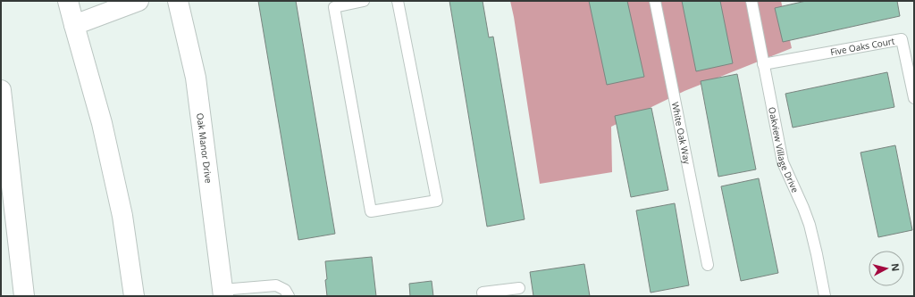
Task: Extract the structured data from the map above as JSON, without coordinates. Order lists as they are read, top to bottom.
{
  "streets": {
    "main road": ["Oak Manor Drive"],
    "lane": ["Five Oaks Court", "White Oak Way", "Oakview Village Drive"]
  },
  "crossings": [
    ["Five Oaks Court", "Oakview Village Drive"]
  ],
  "north": "right"
}
